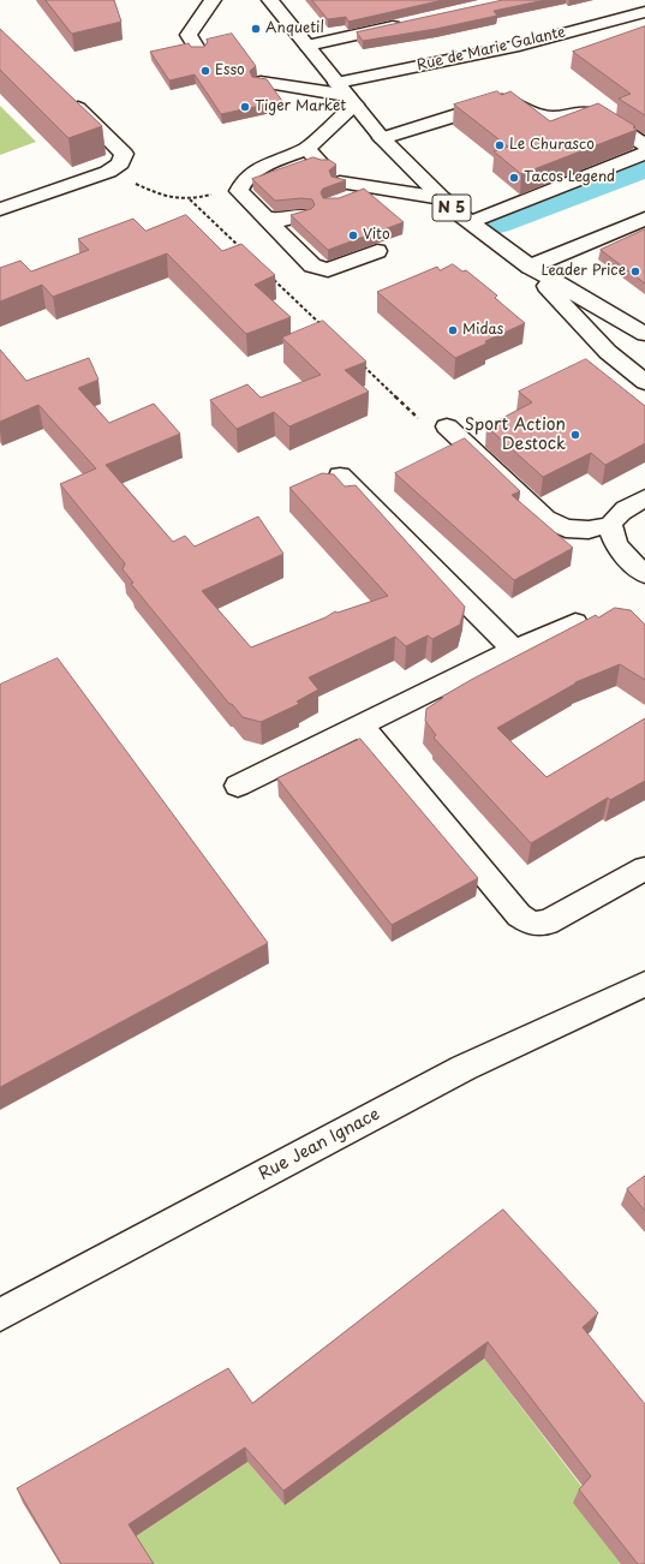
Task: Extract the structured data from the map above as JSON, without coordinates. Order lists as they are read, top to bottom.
{
  "streets": {
    "street": ["Rue de Marie Galante", "N 5", "Rue Jean Ignace"]
  },
  "crossings": [
    ["Rue de Marie Galante", "N 5"]
  ],
  "places": [
    "Anquetil",
    "Esso",
    "Tiger Market",
    "Le Churasco",
    "Tacos Legend",
    "Vito",
    "Leader Price",
    "Midas",
    "Sport Action Destock"
  ]
}
